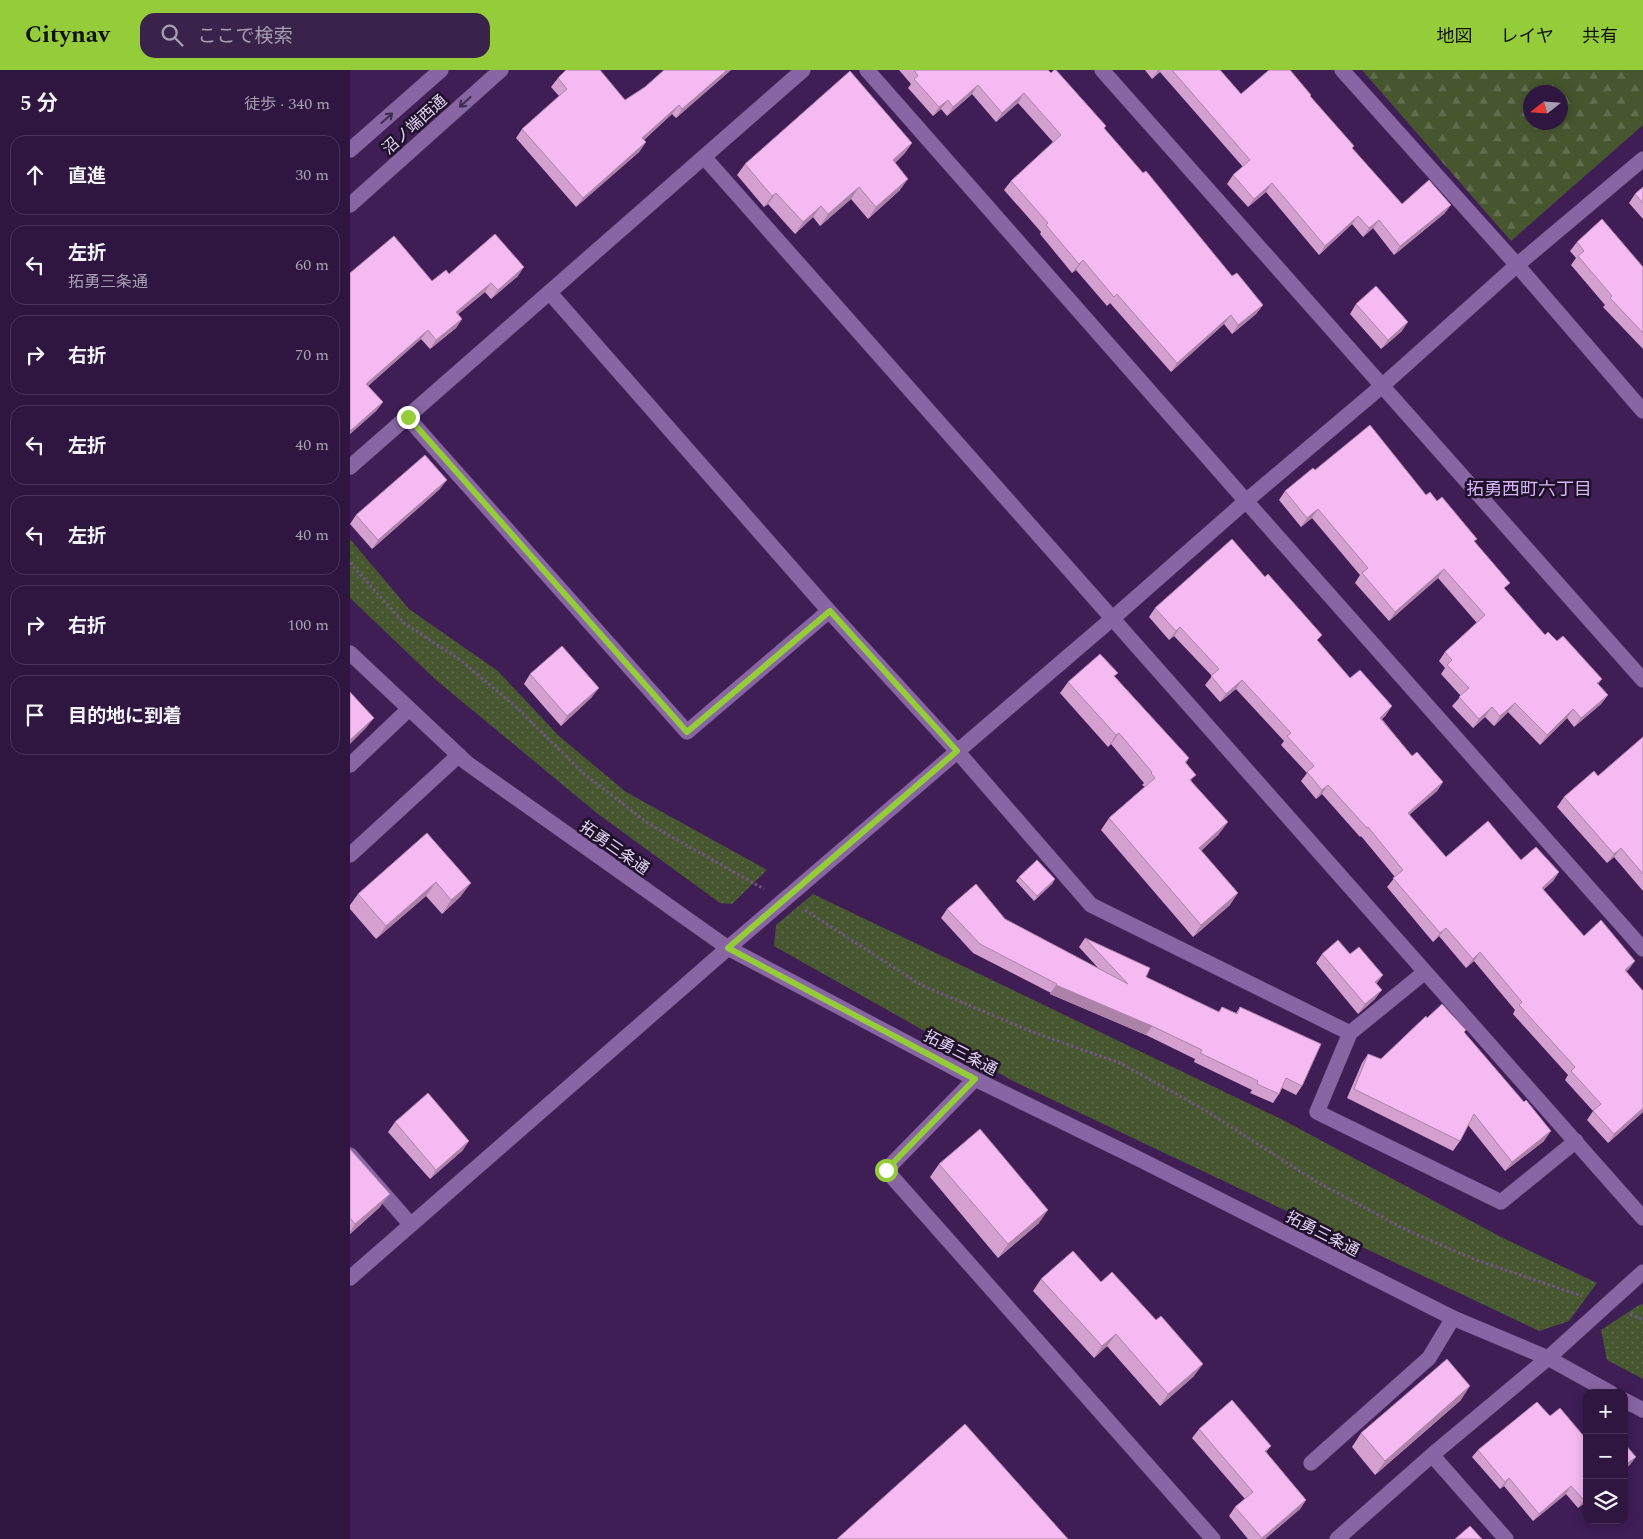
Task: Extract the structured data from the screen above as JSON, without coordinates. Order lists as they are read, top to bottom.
{
  "streets": {
    "street": ["沼ノ端西通", "拓勇三条通"]
  },
  "districts": ["拓勇西町六丁目"],
  "north": "left",
  "page": {
    "header": "Citynav",
    "search": "ここで検索",
    "nav": ["地図", "レイヤ", "共有"],
    "heading": ["5 分", "徒歩 · 340 m"],
    "list": [
      ["直進", "30 m"],
      ["左折", "拓勇三条通", "60 m"],
      ["右折", "70 m"],
      ["左折", "40 m"],
      ["左折", "40 m"],
      ["右折", "100 m"],
      "目的地に到着"
    ],
    "map_buttons": ["+", "−"]
  }
}
